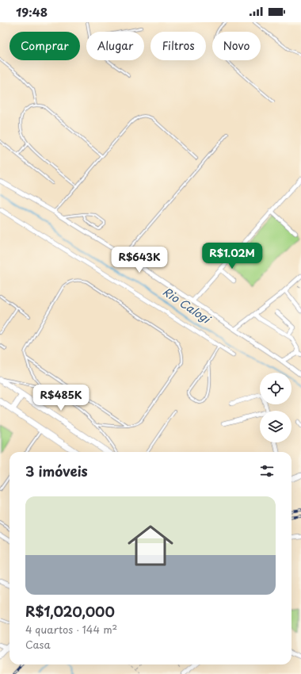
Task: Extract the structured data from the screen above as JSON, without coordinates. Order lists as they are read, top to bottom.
{
  "water": ["Rio Calogi"],
  "page": {
    "status": "19:48",
    "chip": [
      "Comprar",
      "Alugar",
      "Filtros",
      "Novo"
    ],
    "price": ["R$1.02M", "R$643K", "R$485K"],
    "heading": "3 imóveis",
    "list": [
      {
        "name": "R$1,020,000",
        "note": "4 quartos · 144 m² · Casa"
      }
    ]
  }
}
